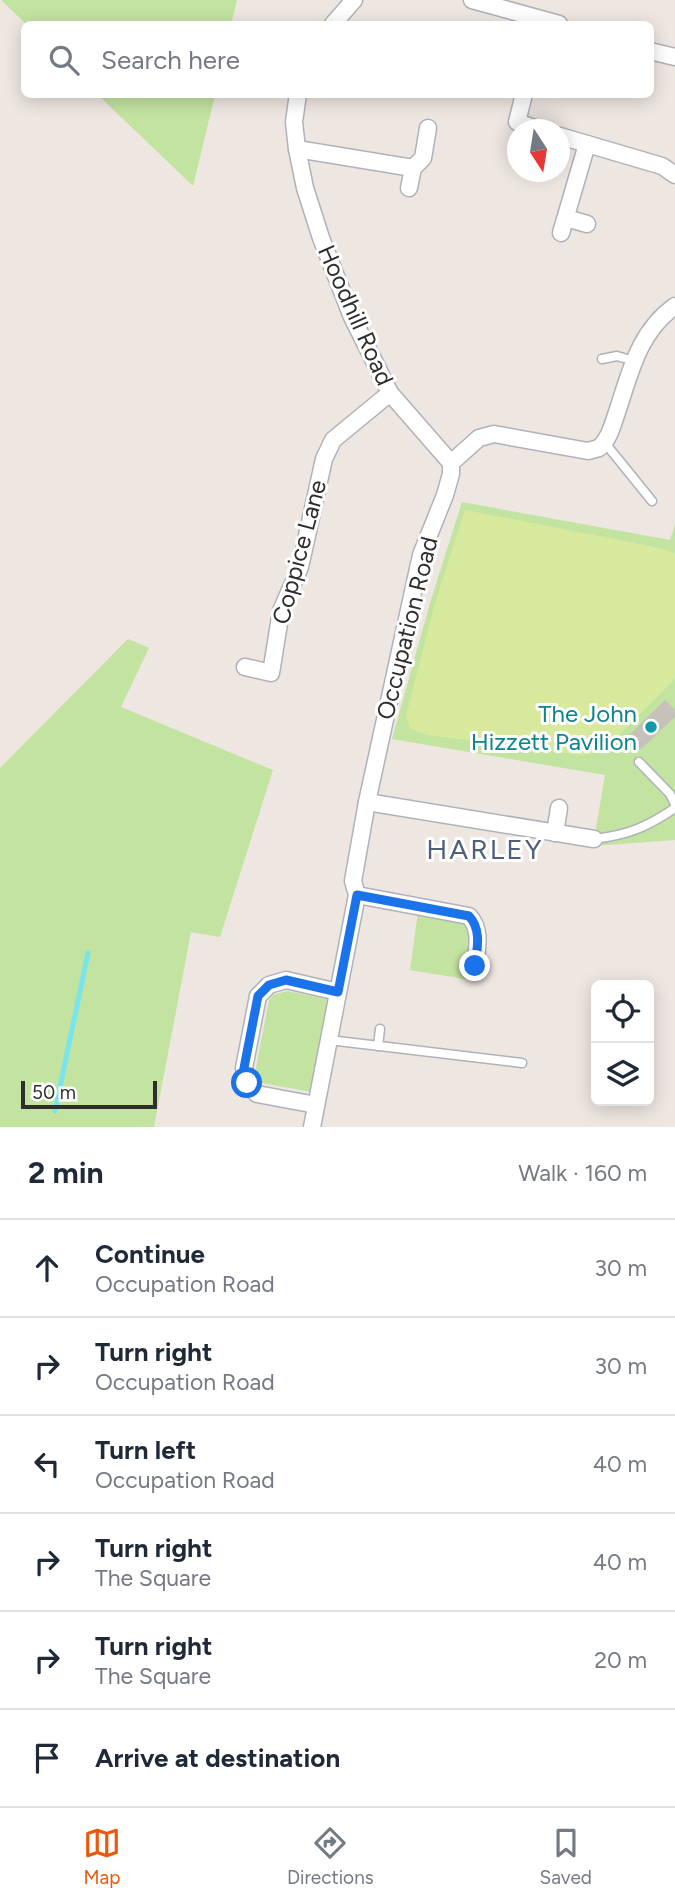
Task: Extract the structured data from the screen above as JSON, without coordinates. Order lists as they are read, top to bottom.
{
  "streets": {
    "street": ["Hoodhill Road", "Coppice Lane", "Occupation Road"]
  },
  "crossings": [
    ["Hoodhill Road", "Coppice Lane"],
    ["Hoodhill Road", "Occupation Road"]
  ],
  "districts": ["HARLEY"],
  "places": ["The John Hizzett Pavilion"],
  "scale_bar": "50 m",
  "north": "bottom",
  "page": {
    "search": "Search here",
    "scale": "50 m",
    "heading": ["2 min", "Walk · 160 m"],
    "list": [
      ["Continue", "Occupation Road", "30 m"],
      ["Turn right", "Occupation Road", "30 m"],
      ["Turn left", "Occupation Road", "40 m"],
      ["Turn right", "The Square", "40 m"],
      ["Turn right", "The Square", "20 m"],
      "Arrive at destination"
    ],
    "nav": ["Map", "Directions", "Saved"]
  }
}
